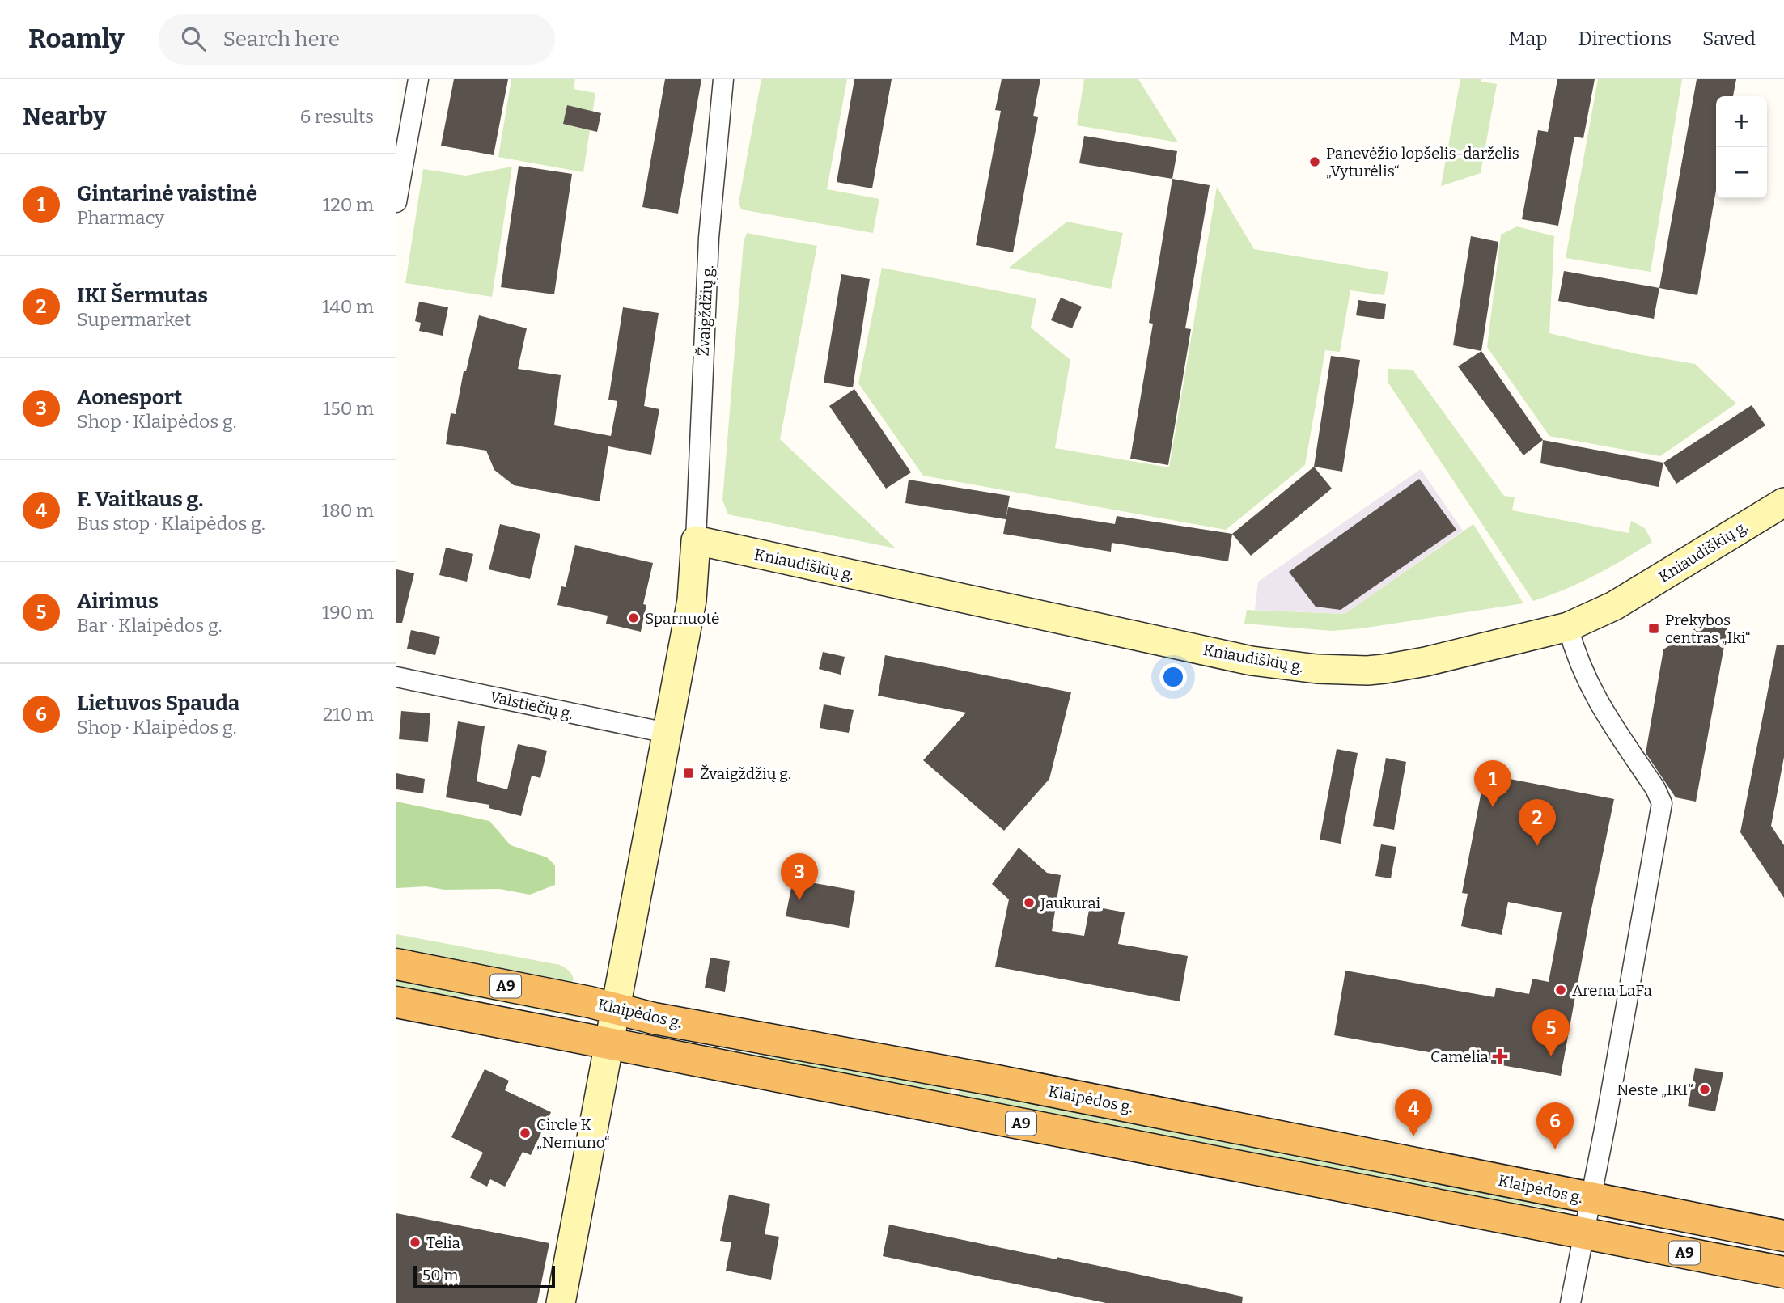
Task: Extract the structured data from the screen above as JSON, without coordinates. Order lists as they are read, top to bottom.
{
  "streets": {
    "highway": ["A9", "Klaipėdos g."],
    "main road": ["Žvaigždžių g.", "Kniaudiškių g."],
    "street": ["Valstiečių g."]
  },
  "crossings": [
    ["Žvaigždžių g.", "Kniaudiškių g."],
    ["Žvaigždžių g.", "Valstiečių g."],
    ["Žvaigždžių g.", "A9"],
    ["Žvaigždžių g.", "Klaipėdos g."]
  ],
  "places": {
    "other": [
      "Panevėžio lopšelis-darželis „Vyturėlis“",
      "Sparnuotė",
      "Jaukurai",
      "Arena LaFa",
      "Neste „IKI“",
      "Circle K „Nemuno“",
      "Telia"
    ],
    "transit": ["Prekybos centras „Iki“", "Žvaigždžių g."],
    "health": ["Camelia"]
  },
  "scale_bar": "50 m",
  "page": {
    "header": "Roamly",
    "search": "Search here",
    "nav": ["Map", "Directions", "Saved"],
    "heading": ["Nearby", "6 results"],
    "map_buttons": ["+", "−"],
    "list": [
      {
        "mark": "1",
        "name": "Gintarinė vaistinė",
        "note": "Pharmacy",
        "value": "120 m"
      },
      {
        "mark": "2",
        "name": "IKI Šermutas",
        "note": "Supermarket",
        "value": "140 m"
      },
      {
        "mark": "3",
        "name": "Aonesport",
        "note": "Shop · Klaipėdos g.",
        "value": "150 m"
      },
      {
        "mark": "4",
        "name": "F. Vaitkaus g.",
        "note": "Bus stop · Klaipėdos g.",
        "value": "180 m"
      },
      {
        "mark": "5",
        "name": "Airimus",
        "note": "Bar · Klaipėdos g.",
        "value": "190 m"
      },
      {
        "mark": "6",
        "name": "Lietuvos Spauda",
        "note": "Shop · Klaipėdos g.",
        "value": "210 m"
      }
    ],
    "pins": [
      "1",
      "2",
      "3",
      "5",
      "4",
      "6"
    ],
    "scale": "50 m"
  }
}
